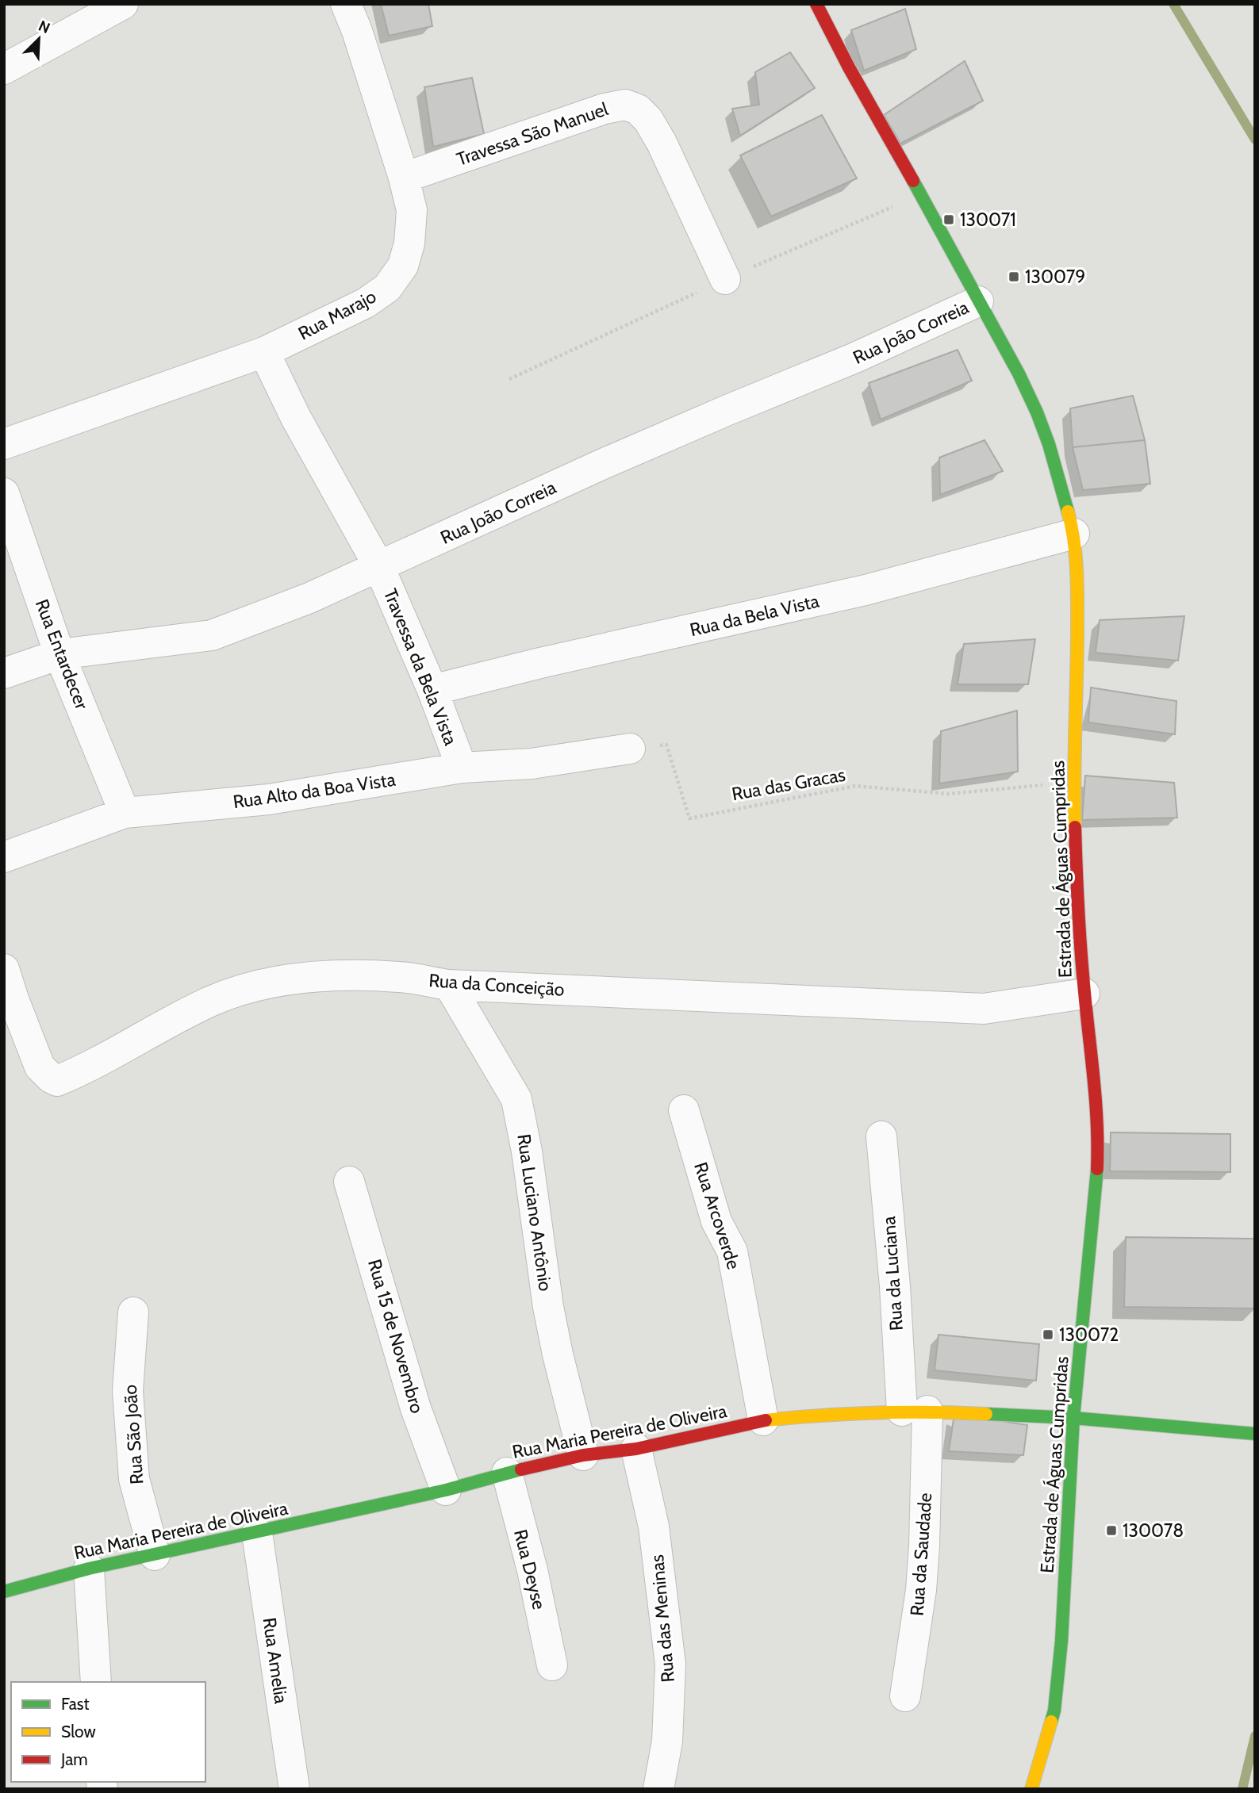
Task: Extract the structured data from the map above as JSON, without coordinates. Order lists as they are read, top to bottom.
{
  "streets": {
    "main road": ["Estrada de Águas Cumpridas", "Rua Maria Pereira de Oliveira"],
    "street": [
      "Travessa São Manuel",
      "Rua Marajo",
      "Rua João Correia",
      "Rua da Bela Vista",
      "Rua Entardecer",
      "Travessa da Bela Vista",
      "Rua Alto da Boa Vista",
      "Rua da Conceição",
      "Rua Luciano Antônio",
      "Rua Arcoverde",
      "Rua da Luciana",
      "Rua 15 de Novembro",
      "Rua São João",
      "Rua da Saudade",
      "Rua Deyse",
      "Rua das Meninas",
      "Rua Amelia"
    ],
    "path": ["Rua das Gracas"]
  },
  "crossings": [
    ["Travessa São Manuel", "Rua Marajo"],
    ["Rua Marajo", "Travessa da Bela Vista"],
    ["Rua João Correia", "Rua Entardecer"],
    ["Rua João Correia", "Travessa da Bela Vista"],
    ["Rua João Correia", "Estrada de Águas Cumpridas"],
    ["Rua da Bela Vista", "Travessa da Bela Vista"],
    ["Rua da Bela Vista", "Estrada de Águas Cumpridas"],
    ["Rua Entardecer", "Rua Alto da Boa Vista"],
    ["Travessa da Bela Vista", "Rua Alto da Boa Vista"],
    ["Rua das Gracas", "Rua Alto da Boa Vista"],
    ["Rua das Gracas", "Estrada de Águas Cumpridas"],
    ["Estrada de Águas Cumpridas", "Rua da Conceição"],
    ["Estrada de Águas Cumpridas", "Rua Maria Pereira de Oliveira"],
    ["Rua da Conceição", "Rua Luciano Antônio"],
    ["Rua Luciano Antônio", "Rua Maria Pereira de Oliveira"],
    ["Rua Arcoverde", "Rua Maria Pereira de Oliveira"],
    ["Rua da Luciana", "Rua Maria Pereira de Oliveira"],
    ["Rua da Luciana", "Rua da Saudade"],
    ["Rua 15 de Novembro", "Rua Maria Pereira de Oliveira"],
    ["Rua Maria Pereira de Oliveira", "Rua São João"],
    ["Rua Maria Pereira de Oliveira", "Rua da Saudade"],
    ["Rua Maria Pereira de Oliveira", "Rua Deyse"],
    ["Rua Maria Pereira de Oliveira", "Rua das Meninas"],
    ["Rua Maria Pereira de Oliveira", "Rua Amelia"]
  ],
  "places": {
    "transit": [
      "130071",
      "130079",
      "130072",
      "130078"
    ]
  },
  "legend": ["Fast", "Slow", "Jam"],
  "north": "top right"
}
